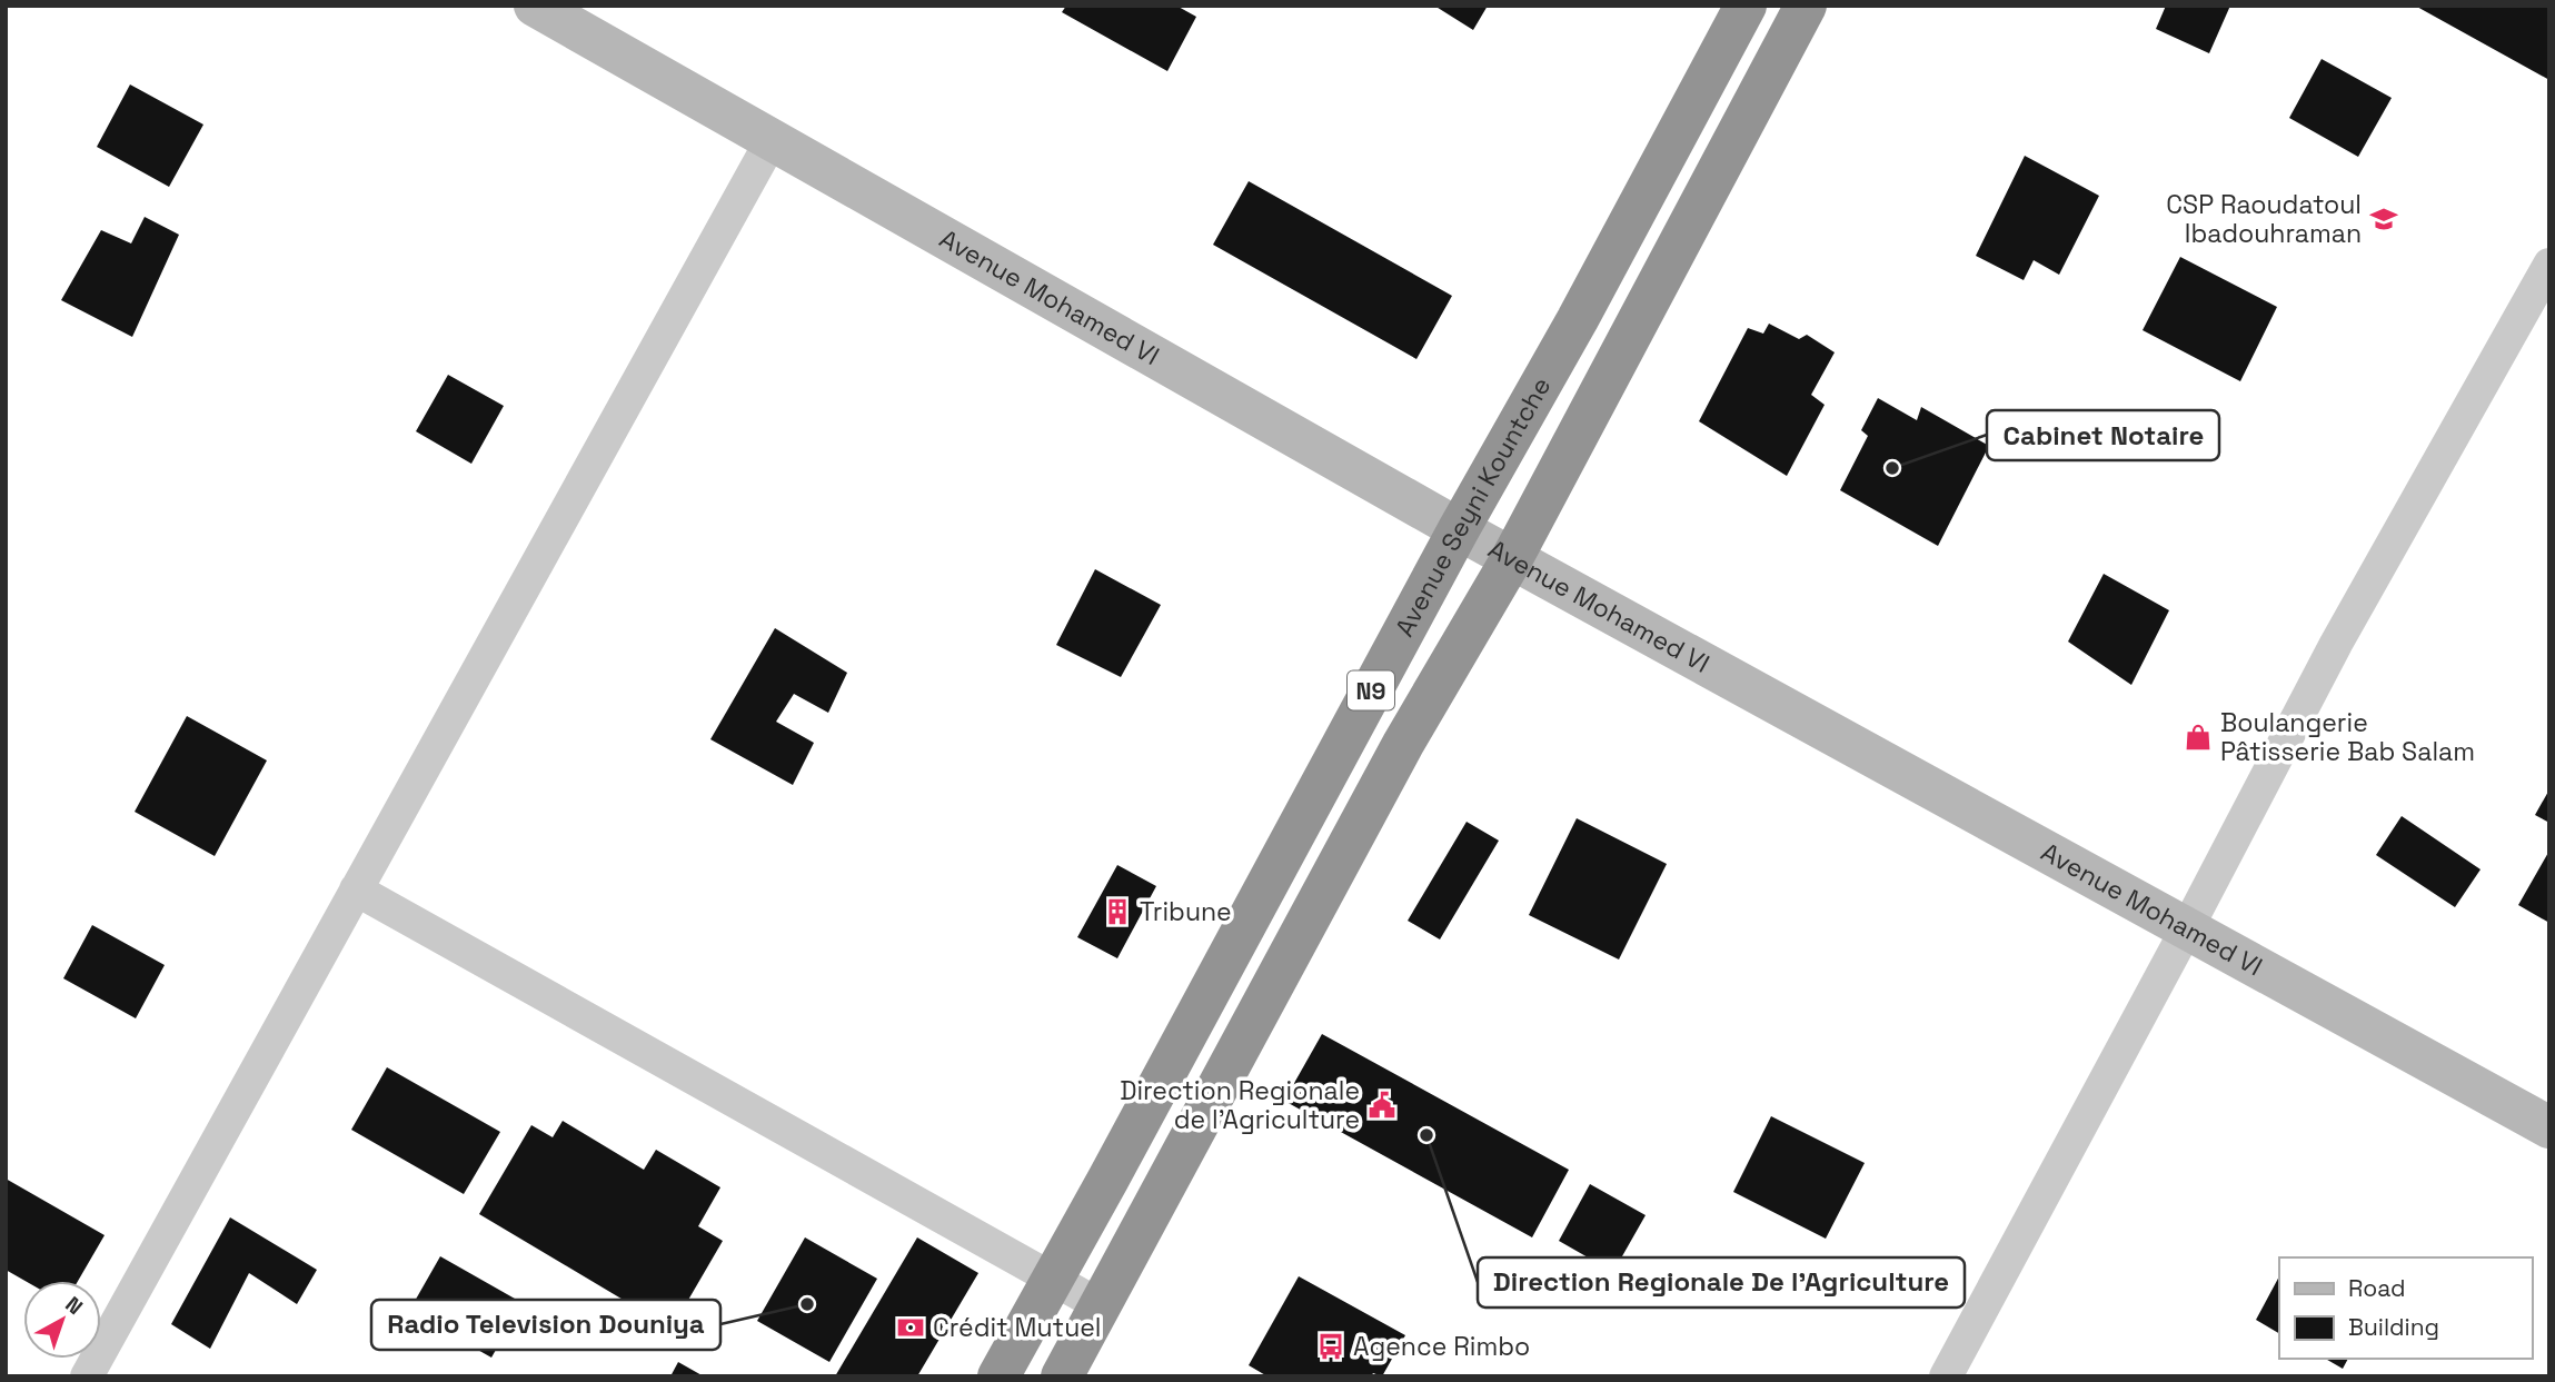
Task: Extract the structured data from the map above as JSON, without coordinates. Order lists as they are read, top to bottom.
{
  "streets": {
    "highway": ["Avenue Seyni Kountche", "N9"],
    "street": ["Avenue Mohamed VI"]
  },
  "crossings": [
    ["Avenue Mohamed VI", "Avenue Seyni Kountche"],
    ["Avenue Mohamed VI", "N9"]
  ],
  "places": {
    "school or university": ["CSP Raoudatoul Ibadouhraman"],
    "other": ["Cabinet Notaire", "Direction Regionale De l'Agriculture", "Radio Television Douniya"],
    "shop": ["Boulangerie Pâtisserie Bab Salam"],
    "building": ["Tribune"],
    "public building": ["Direction Regionale de l'Agriculture"],
    "bank": ["Crédit Mutuel"],
    "bus stop": ["Agence Rimbo"]
  },
  "legend": ["Road", "Building"],
  "north": "top right"
}
